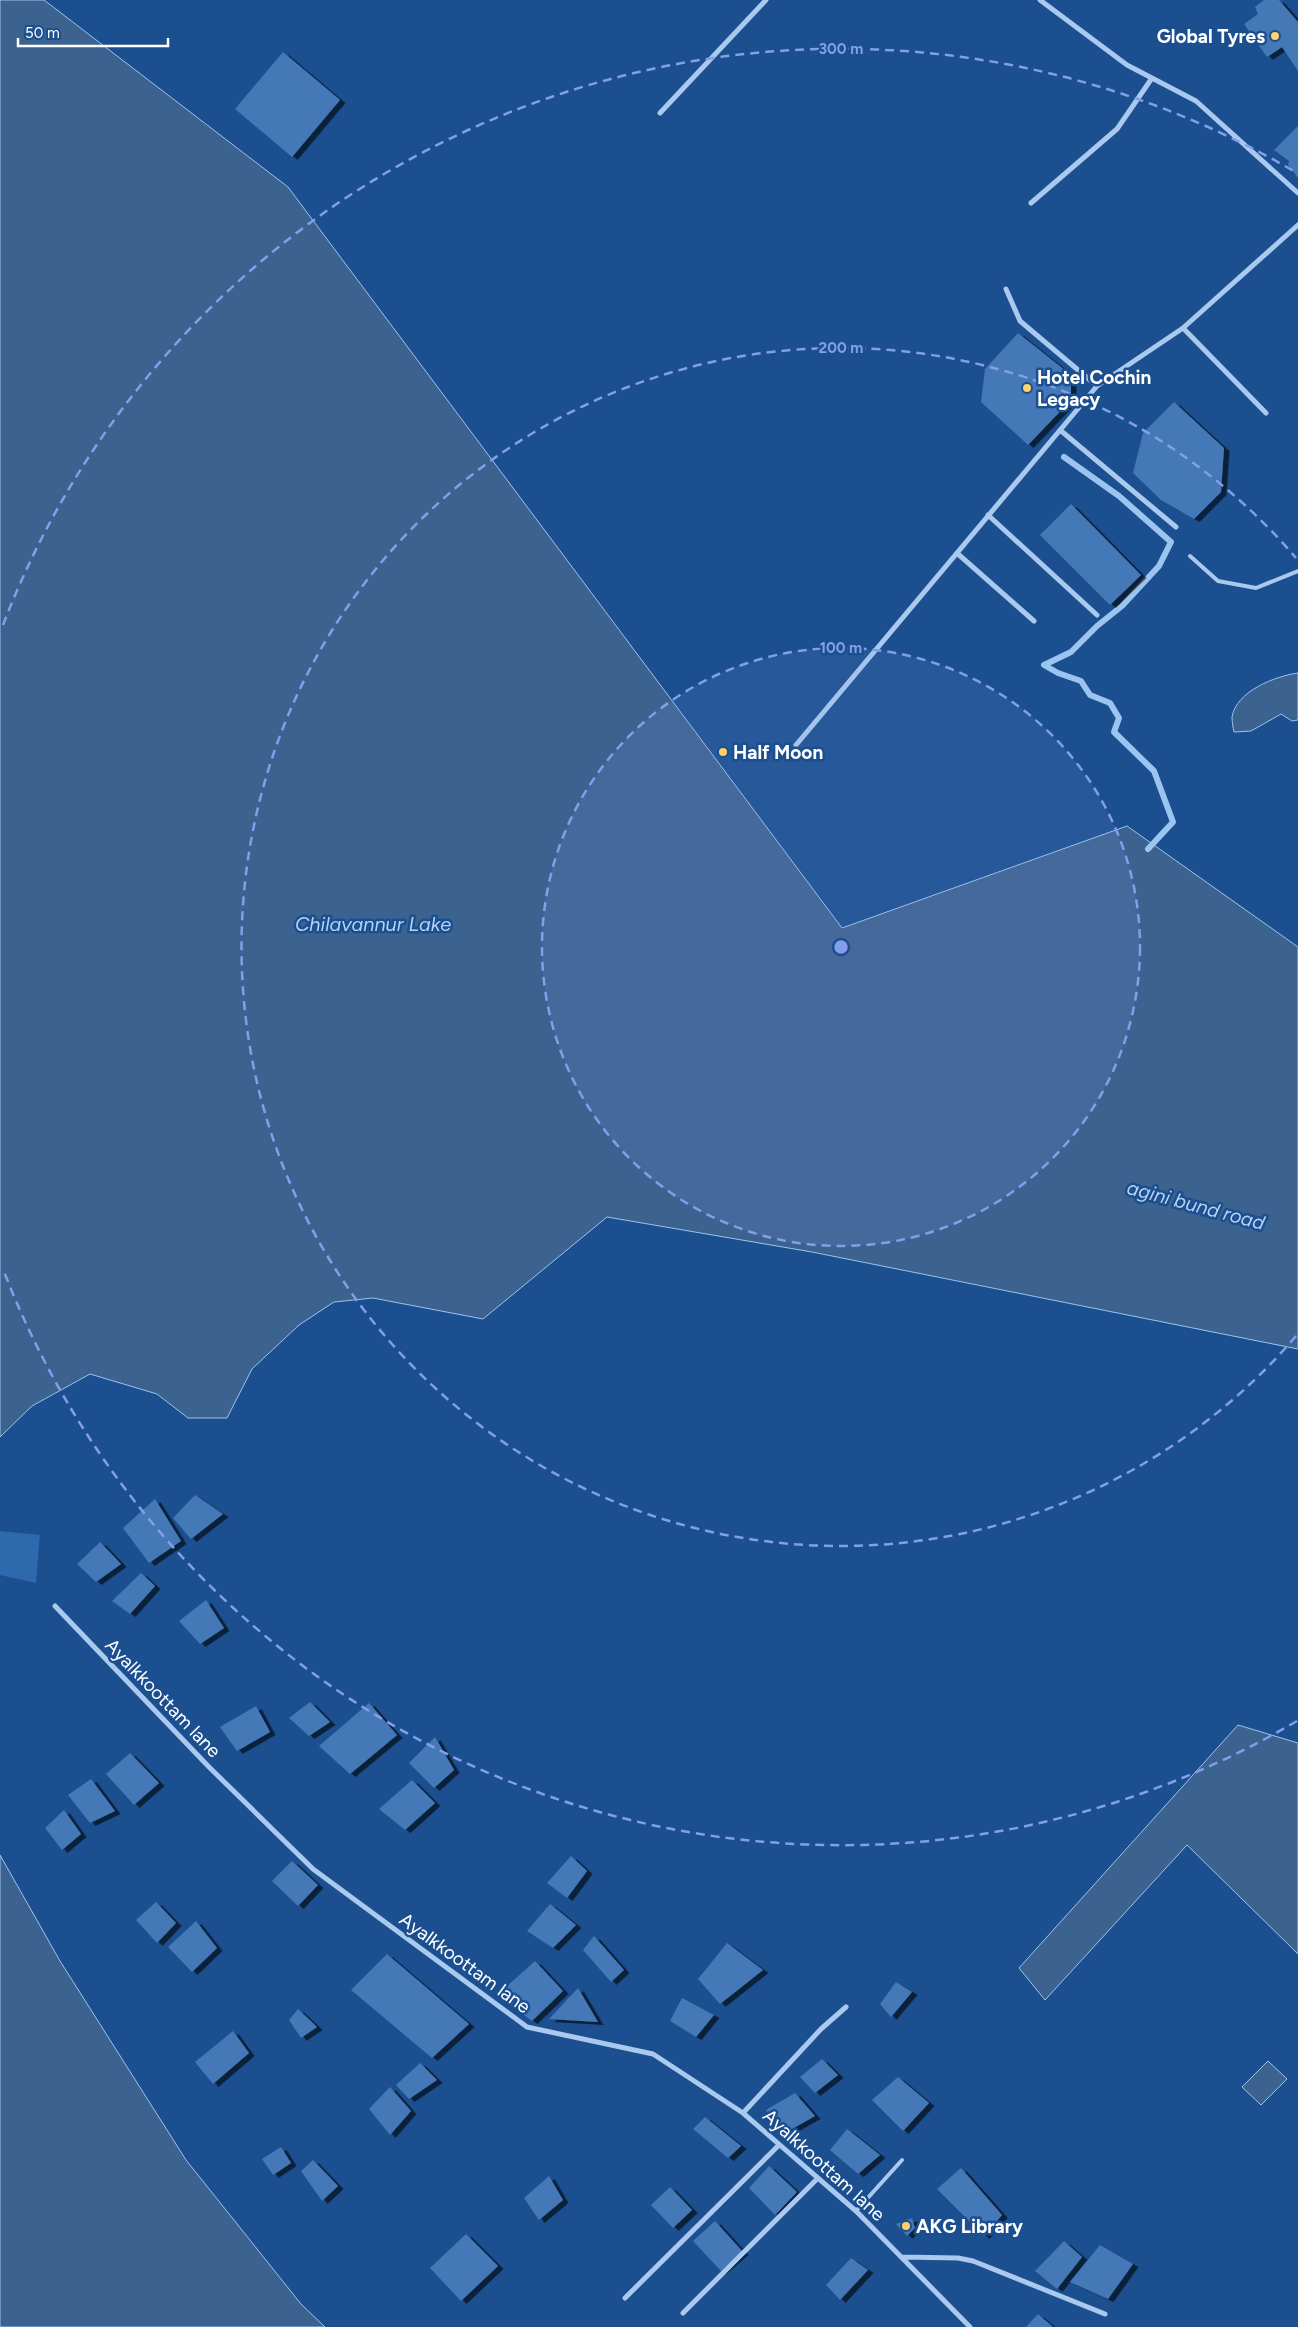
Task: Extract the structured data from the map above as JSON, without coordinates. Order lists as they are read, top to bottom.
{
  "streets": {
    "street": ["Ayalkkoottam lane"]
  },
  "water": ["Chilavannur Lake", "agini bund road"],
  "places": [
    "Global Tyres",
    "Hotel Cochin Legacy",
    "Half Moon",
    "AKG Library"
  ],
  "scale_bar": "50 m",
  "rings": ["300 m", "200 m", "100 m"]
}
